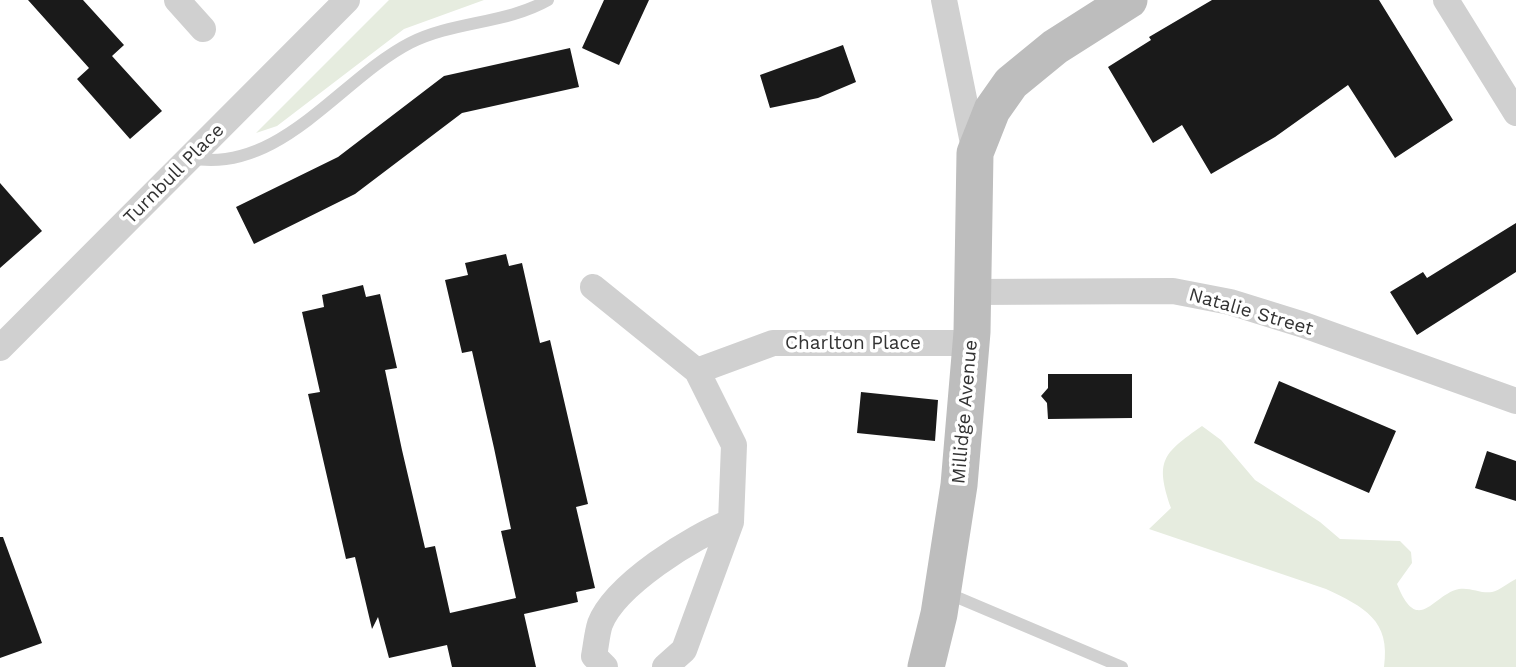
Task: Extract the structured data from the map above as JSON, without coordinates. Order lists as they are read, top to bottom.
{
  "streets": {
    "street": [
      "Turnbull Place",
      "Natalie Street",
      "Charlton Place",
      "Millidge Avenue"
    ]
  },
  "crossings": [
    ["Natalie Street", "Millidge Avenue"],
    ["Charlton Place", "Millidge Avenue"]
  ]
}
